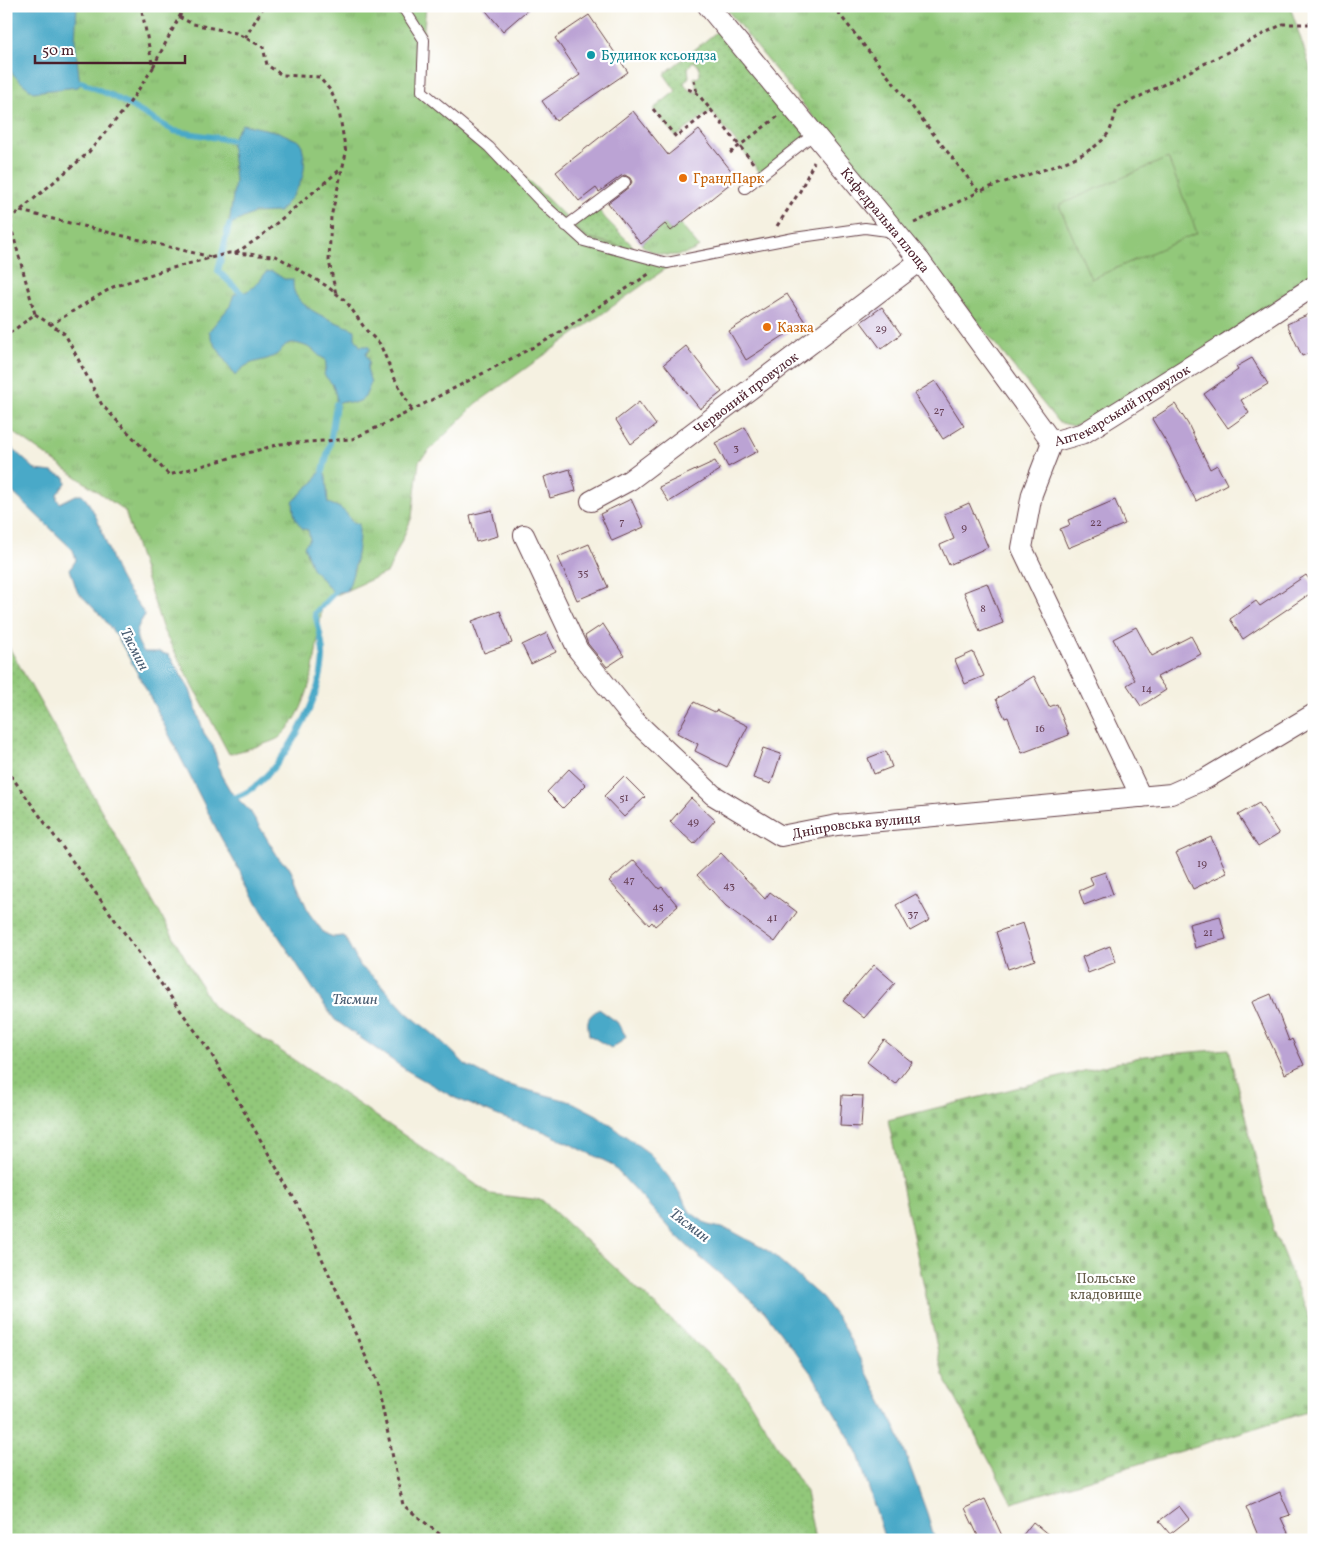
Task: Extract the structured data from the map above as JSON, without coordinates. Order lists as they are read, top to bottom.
{
  "streets": {
    "street": [
      "Кафедральна площа",
      "Червоний провулок",
      "Аптекарський провулок",
      "Дніпровська вулиця"
    ]
  },
  "crossings": [
    ["Кафедральна площа", "Червоний провулок"],
    ["Кафедральна площа", "Аптекарський провулок"],
    ["Аптекарський провулок", "Дніпровська вулиця"]
  ],
  "water": ["Тясмин"],
  "parks": ["Польське кладовище"],
  "places": ["Будинок ксьондза", "ГрандПарк", "Казка"],
  "house_numbers": [
    "29",
    "27",
    "3",
    "7",
    "22",
    "9",
    "35",
    "8",
    "14",
    "16",
    "51",
    "49",
    "19",
    "47",
    "43",
    "45",
    "37",
    "41",
    "21"
  ],
  "scale_bar": "50 m"
}
